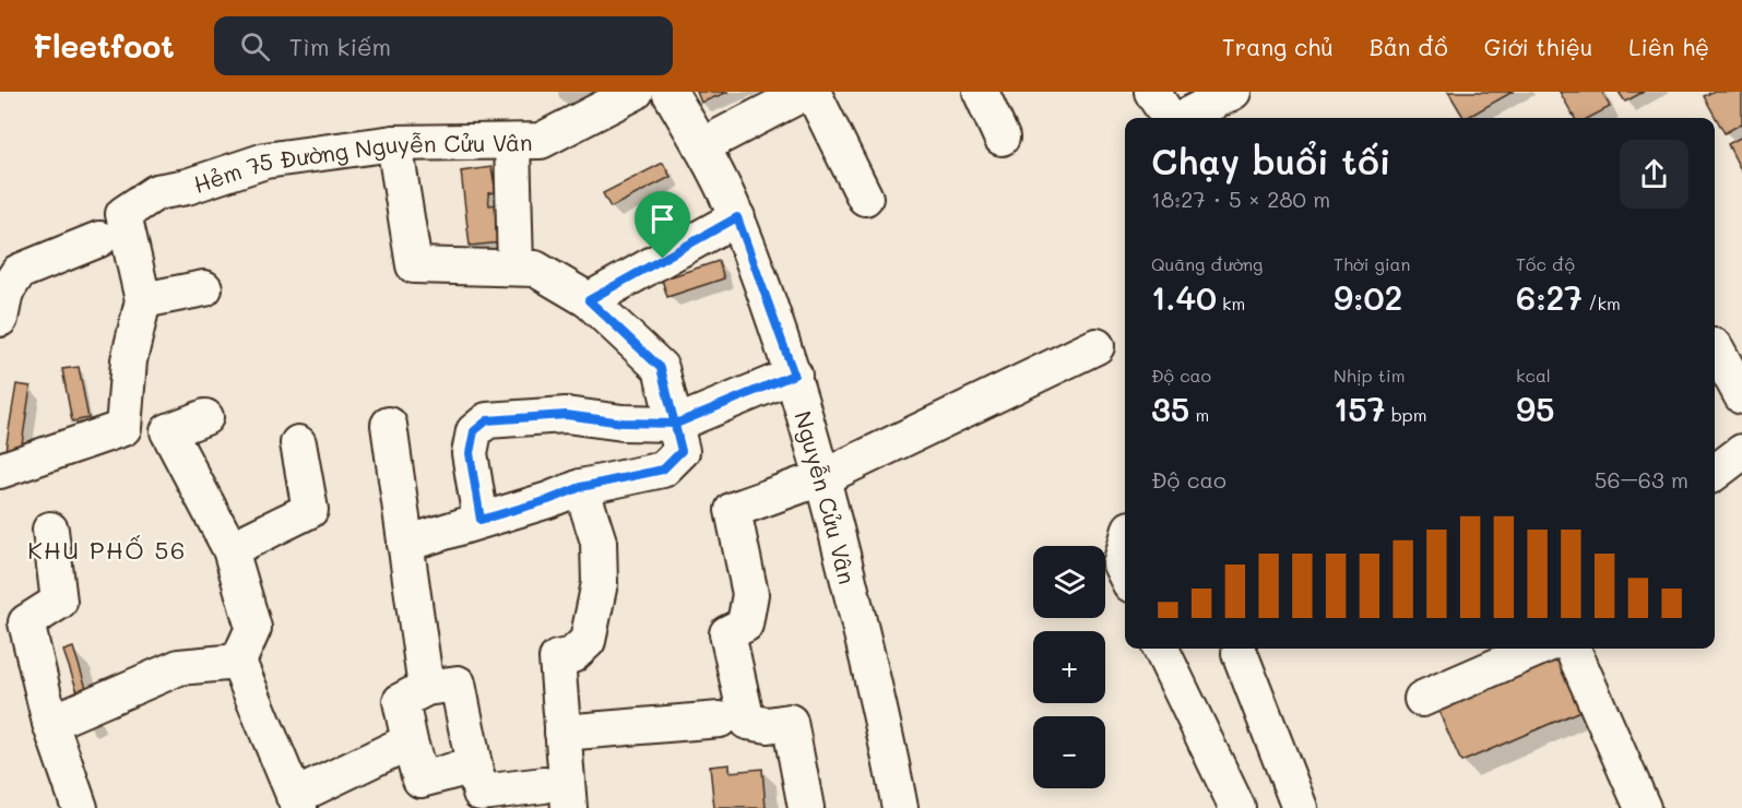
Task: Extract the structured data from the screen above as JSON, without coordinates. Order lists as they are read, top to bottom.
{
  "streets": {
    "street": ["Hẻm 75 Đường Nguyễn Cửu Vân", "Nguyễn Cửu Vân"]
  },
  "districts": ["KHU PHỐ 56"],
  "page": {
    "header": "Fleetfoot",
    "search": "Tìm kiếm",
    "nav": [
      "Trang chủ",
      "Bản đồ",
      "Giới thiệu",
      "Liên hệ"
    ],
    "heading": ["Chạy buổi tối", "18:27 · 5 × 280 m"],
    "stats": [
      ["Quãng đường", "1.40 km"],
      ["Thời gian", "9:02"],
      ["Tốc độ", "6:27 /km"],
      ["Độ cao", "35 m"],
      ["Nhịp tim", "157 bpm"],
      ["kcal", "95"]
    ],
    "chart": ["Độ cao", "56–63 m"],
    "map_buttons": ["+", "−"]
  }
}
